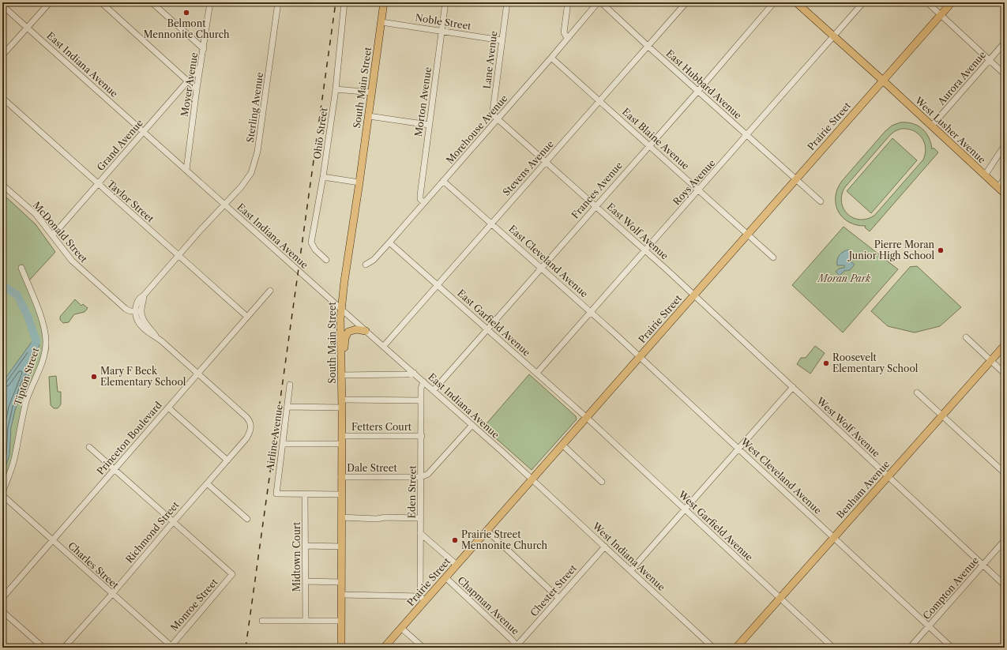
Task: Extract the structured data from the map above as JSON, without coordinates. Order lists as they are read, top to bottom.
{
  "streets": {
    "main road": [
      "South Main Street",
      "Prairie Street",
      "West Lusher Avenue",
      "Benham Avenue"
    ],
    "street": [
      "Noble Street",
      "Lane Avenue",
      "East Indiana Avenue",
      "Aurora Avenue",
      "Moyer Avenue",
      "East Hubbard Avenue",
      "Morton Avenue",
      "Sterling Avenue",
      "Morehouse Avenue",
      "Ohio Street",
      "East Blaine Avenue",
      "Grand Avenue",
      "Stevens Avenue",
      "Roys Avenue",
      "Frances Avenue",
      "Taylor Street",
      "East Wolf Avenue",
      "McDonald Street",
      "East Cleveland Avenue",
      "East Garfield Avenue",
      "Tipton Street",
      "Fetters Court",
      "West Wolf Avenue",
      "Airline Avenue",
      "Princeton Boulevard",
      "Dale Street",
      "West Cleveland Avenue",
      "Eden Street",
      "West Garfield Avenue",
      "Richmond Street",
      "Midtown Court",
      "West Indiana Avenue",
      "Charles Street",
      "Compton Avenue",
      "Chester Street",
      "Monroe Street",
      "Chapman Avenue"
    ]
  },
  "crossings": [
    ["Noble Street", "Lane Avenue"],
    ["Noble Street", "South Main Street"],
    ["Noble Street", "Morton Avenue"],
    ["Lane Avenue", "Morehouse Avenue"],
    ["Lane Avenue", "East Wolf Avenue"],
    ["East Indiana Avenue", "Moyer Avenue"],
    ["East Indiana Avenue", "South Main Street"],
    ["East Indiana Avenue", "Sterling Avenue"],
    ["East Indiana Avenue", "Prairie Street"],
    ["East Indiana Avenue", "Grand Avenue"],
    ["East Indiana Avenue", "Stevens Avenue"],
    ["East Indiana Avenue", "Frances Avenue"],
    ["East Indiana Avenue", "Eden Street"],
    ["East Indiana Avenue", "West Indiana Avenue"],
    ["Aurora Avenue", "West Lusher Avenue"],
    ["Moyer Avenue", "Grand Avenue"],
    ["East Hubbard Avenue", "Prairie Street"],
    ["East Hubbard Avenue", "Stevens Avenue"],
    ["East Hubbard Avenue", "Roys Avenue"],
    ["East Hubbard Avenue", "Frances Avenue"],
    ["South Main Street", "Fetters Court"],
    ["South Main Street", "Dale Street"],
    ["Morton Avenue", "Morehouse Avenue"],
    ["Prairie Street", "West Lusher Avenue"],
    ["Prairie Street", "East Blaine Avenue"],
    ["Prairie Street", "East Wolf Avenue"],
    ["Prairie Street", "East Cleveland Avenue"],
    ["Prairie Street", "East Garfield Avenue"],
    ["Prairie Street", "West Wolf Avenue"],
    ["Prairie Street", "West Cleveland Avenue"],
    ["Prairie Street", "Eden Street"],
    ["Prairie Street", "West Garfield Avenue"],
    ["Prairie Street", "West Indiana Avenue"],
    ["Prairie Street", "Chapman Avenue"],
    ["Morehouse Avenue", "East Blaine Avenue"],
    ["Morehouse Avenue", "East Wolf Avenue"],
    ["Morehouse Avenue", "East Cleveland Avenue"],
    ["Morehouse Avenue", "East Garfield Avenue"],
    ["West Lusher Avenue", "Roys Avenue"],
    ["East Blaine Avenue", "Stevens Avenue"],
    ["East Blaine Avenue", "Roys Avenue"],
    ["East Blaine Avenue", "Frances Avenue"],
    ["Grand Avenue", "Taylor Street"],
    ["Grand Avenue", "McDonald Street"],
    ["Stevens Avenue", "East Wolf Avenue"],
    ["Stevens Avenue", "East Cleveland Avenue"],
    ["Stevens Avenue", "East Garfield Avenue"],
    ["Roys Avenue", "East Wolf Avenue"],
    ["Roys Avenue", "East Cleveland Avenue"],
    ["Roys Avenue", "East Garfield Avenue"],
    ["Frances Avenue", "East Wolf Avenue"],
    ["Frances Avenue", "East Cleveland Avenue"],
    ["Frances Avenue", "East Garfield Avenue"],
    ["Taylor Street", "Princeton Boulevard"],
    ["East Wolf Avenue", "West Wolf Avenue"],
    ["East Cleveland Avenue", "West Cleveland Avenue"],
    ["East Garfield Avenue", "West Garfield Avenue"],
    ["Fetters Court", "Eden Street"],
    ["West Wolf Avenue", "Benham Avenue"],
    ["West Wolf Avenue", "Compton Avenue"],
    ["Airline Avenue", "Midtown Court"],
    ["Princeton Boulevard", "Richmond Street"],
    ["Princeton Boulevard", "Charles Street"],
    ["Dale Street", "Eden Street"],
    ["West Cleveland Avenue", "Benham Avenue"],
    ["West Cleveland Avenue", "Compton Avenue"],
    ["Benham Avenue", "West Garfield Avenue"],
    ["Eden Street", "Chapman Avenue"],
    ["Richmond Street", "Charles Street"],
    ["Richmond Street", "Monroe Street"],
    ["West Indiana Avenue", "Chester Street"],
    ["Charles Street", "Monroe Street"],
    ["Chester Street", "Chapman Avenue"]
  ],
  "parks": ["Moran Park"],
  "places": [
    "Belmont Mennonite Church",
    "Pierre Moran Junior High School",
    "Roosevelt Elementary School",
    "Mary F Beck Elementary School",
    "Prairie Street Mennonite Church"
  ]
}
